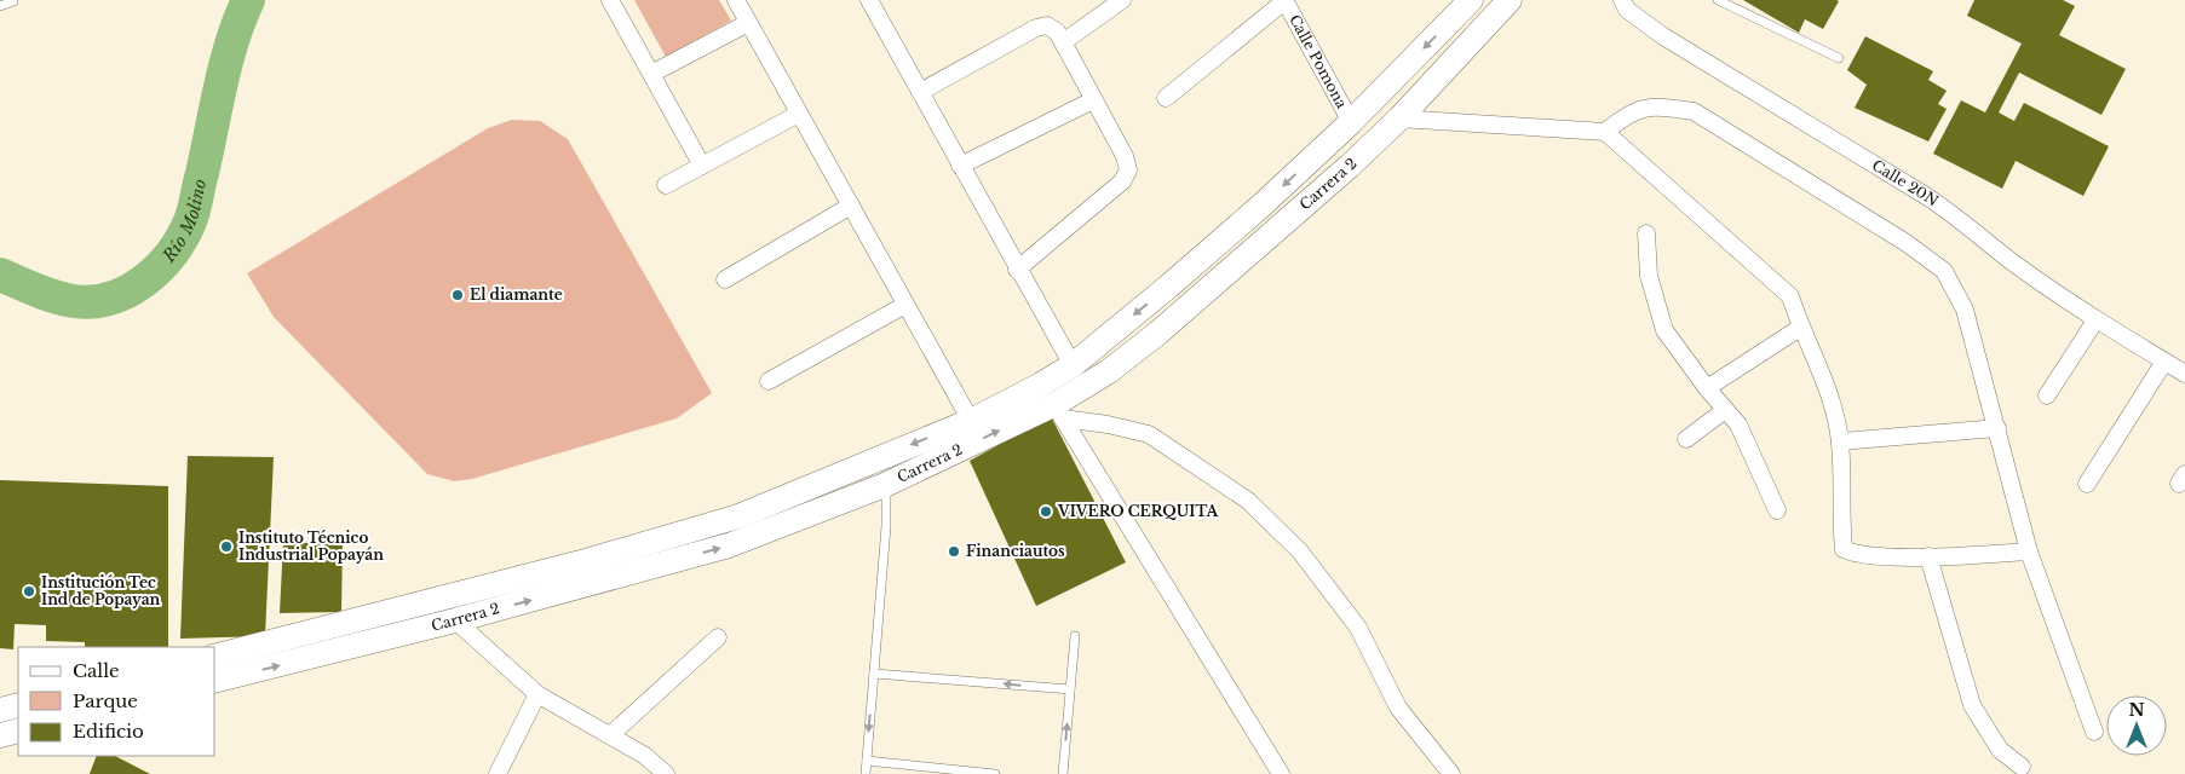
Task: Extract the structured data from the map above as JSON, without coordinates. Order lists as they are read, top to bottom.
{
  "streets": {
    "main road": ["Carrera 2"],
    "street": ["Calle Pomona", "Calle 20N"]
  },
  "crossings": [
    ["Calle Pomona", "Carrera 2"]
  ],
  "water": ["Río Molino"],
  "places": [
    "El diamante",
    "VIVERO CERQUITA",
    "Instituto Técnico Industrial Popayán",
    "Financiautos",
    "Institución Tec Ind de Popayan"
  ],
  "legend": ["Calle", "Parque", "Edificio"],
  "north": "top"
}
